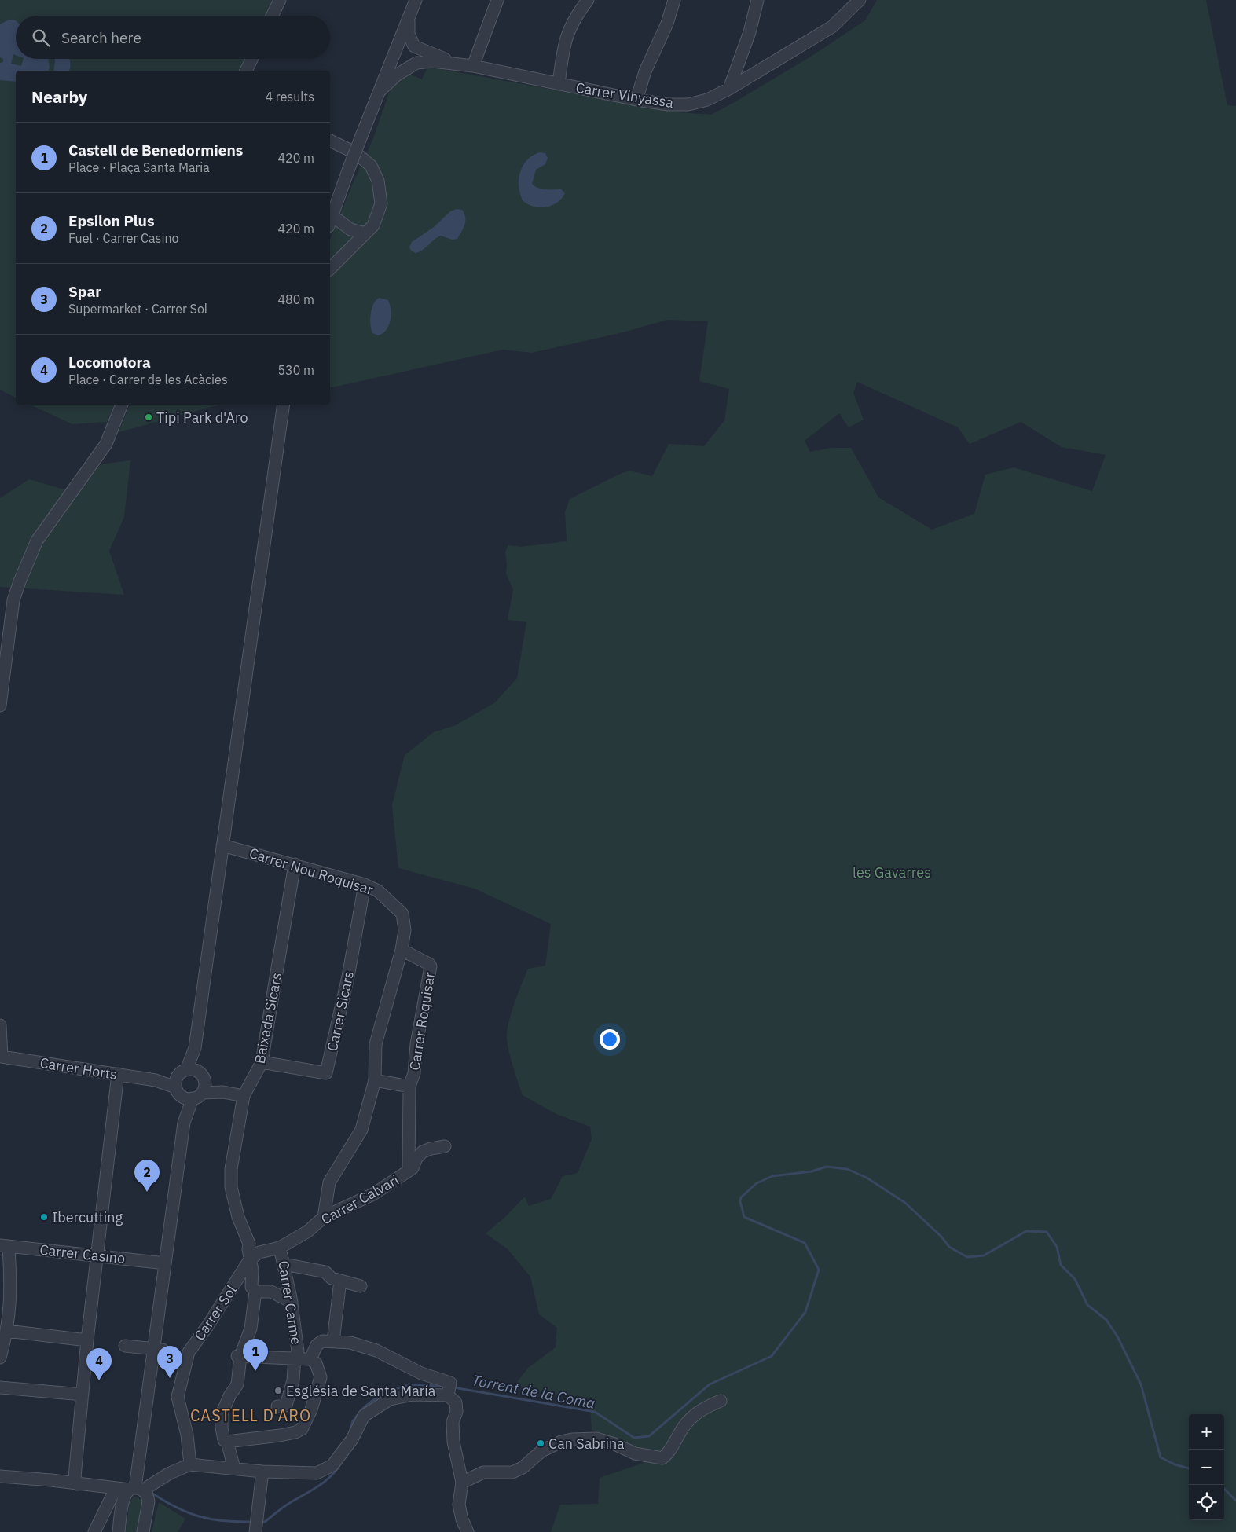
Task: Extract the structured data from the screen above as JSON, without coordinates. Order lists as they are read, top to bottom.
{
  "streets": {
    "street": [
      "Carrer Vinyassa",
      "Carrer Nou Roquisar",
      "Carrer Sicars",
      "Baixada Sicars",
      "Carrer Roquisar",
      "Carrer Horts",
      "Carrer Calvari",
      "Carrer Casino",
      "Carrer Carme",
      "Carrer Sol"
    ]
  },
  "crossings": [
    ["Carrer Nou Roquisar", "Carrer Sicars"],
    ["Carrer Nou Roquisar", "Baixada Sicars"],
    ["Carrer Nou Roquisar", "Carrer Roquisar"],
    ["Carrer Nou Roquisar", "Carrer Calvari"],
    ["Carrer Sicars", "Baixada Sicars"],
    ["Baixada Sicars", "Carrer Horts"],
    ["Baixada Sicars", "Carrer Sol"],
    ["Carrer Roquisar", "Carrer Calvari"],
    ["Carrer Calvari", "Carrer Carme"],
    ["Carrer Calvari", "Carrer Sol"]
  ],
  "districts": ["CASTELL D'ARO"],
  "water": ["Torrent de la Coma"],
  "parks": ["les Gavarres"],
  "places": [
    "Tipi Park d'Aro",
    "Ibercutting",
    "Església de Santa María",
    "Can Sabrina"
  ],
  "page": {
    "search": "Search here",
    "heading": ["Nearby", "4 results"],
    "list": [
      {
        "mark": "1",
        "name": "Castell de Benedormiens",
        "note": "Place · Plaça Santa Maria",
        "value": "420 m"
      },
      {
        "mark": "2",
        "name": "Epsilon Plus",
        "note": "Fuel · Carrer Casino",
        "value": "420 m"
      },
      {
        "mark": "3",
        "name": "Spar",
        "note": "Supermarket · Carrer Sol",
        "value": "480 m"
      },
      {
        "mark": "4",
        "name": "Locomotora",
        "note": "Place · Carrer de les Acàcies",
        "value": "530 m"
      }
    ],
    "pins": [
      "2",
      "1",
      "3",
      "4"
    ],
    "map_buttons": ["+", "−"]
  }
}
